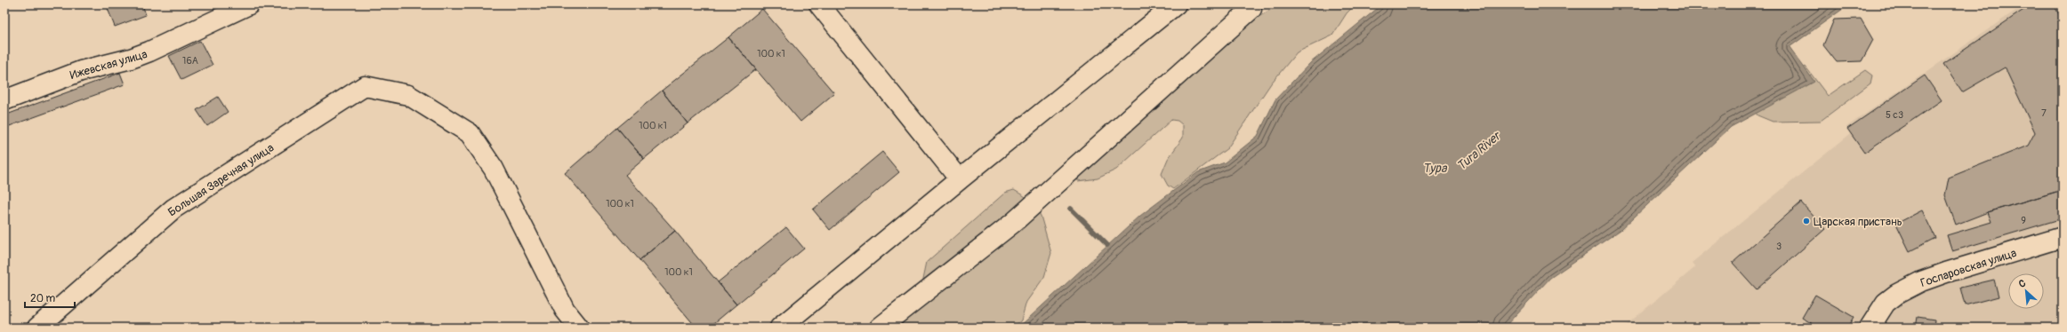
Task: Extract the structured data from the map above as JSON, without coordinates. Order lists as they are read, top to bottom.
{
  "streets": {
    "street": ["Ижевская улица", "Большая Заречная улица", "Госпаровская улица"]
  },
  "water": ["Tura River", "Тура"],
  "places": ["Царская пристань"],
  "house_numbers": [
    "100 к1",
    "16А",
    "7",
    "5 с3",
    "100 к1",
    "100 к1",
    "9",
    "3",
    "100 к1"
  ],
  "scale_bar": "20 m",
  "north": "top left"
}
